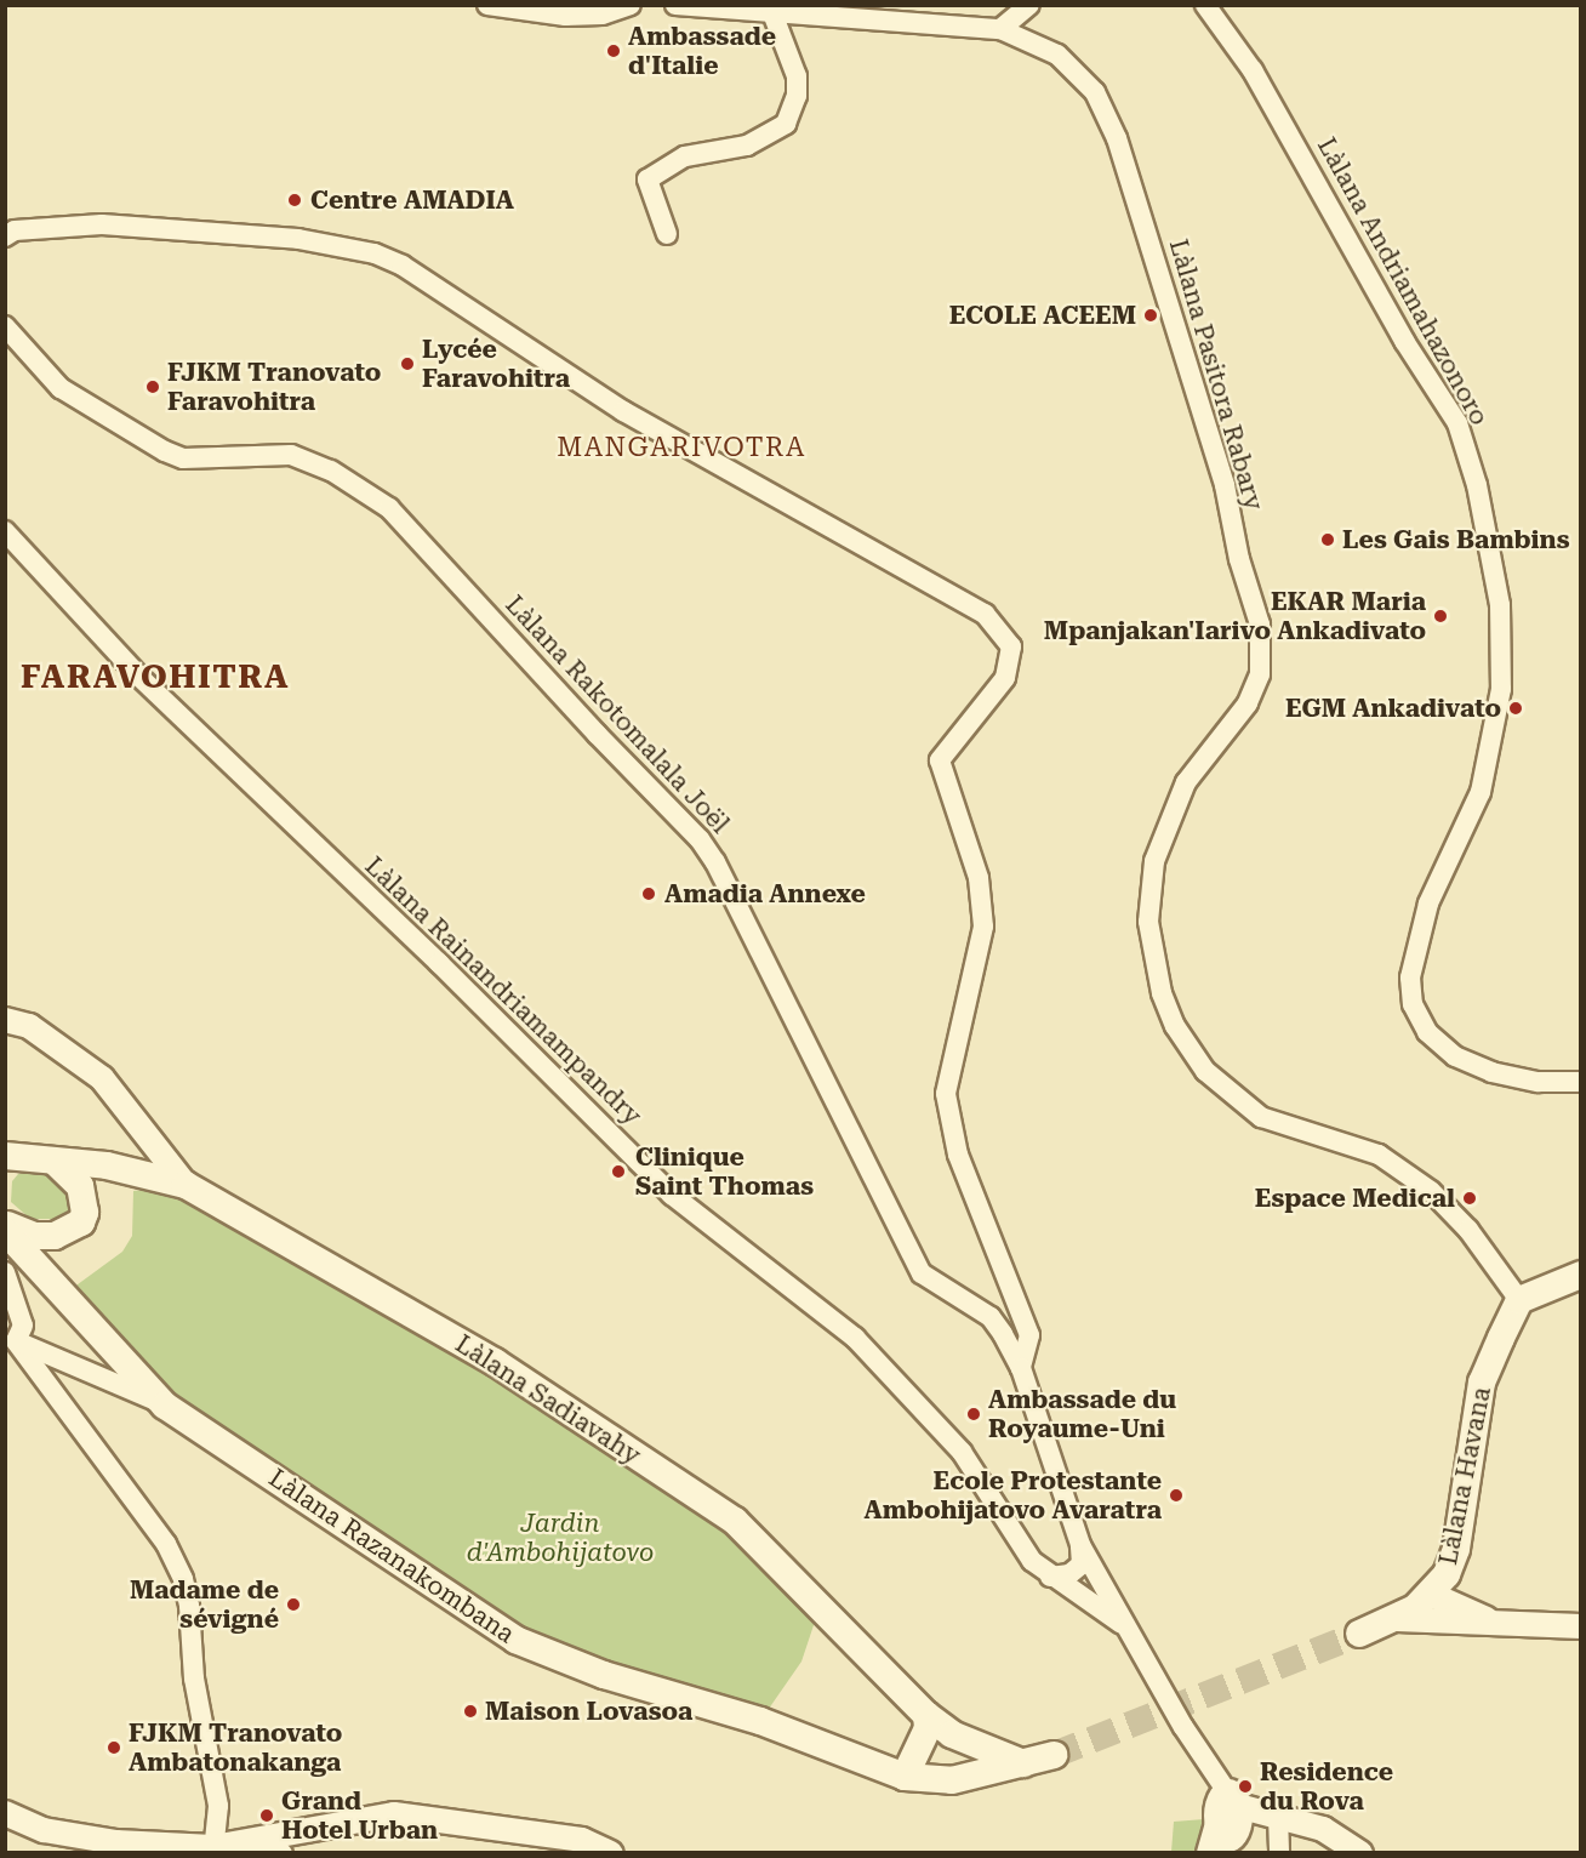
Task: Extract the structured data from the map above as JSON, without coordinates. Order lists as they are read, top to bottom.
{
  "streets": {
    "main road": ["Làlana Sadiavahy", "Làlana Havana", "Làlana Razanakombana"],
    "street": [
      "Làlana Andriamahazonoro",
      "Làlana Pasitora Rabary",
      "Làlana Rakotomalala Joël",
      "Làlana Rainandriamampandry"
    ]
  },
  "crossings": [
    ["Làlana Pasitora Rabary", "Làlana Havana"],
    ["Làlana Rakotomalala Joël", "Làlana Rainandriamampandry"],
    ["Làlana Sadiavahy", "Làlana Razanakombana"]
  ],
  "districts": ["MANGARIVOTRA", "FARAVOHITRA"],
  "parks": ["Jardin d'Ambohijatovo"],
  "places": [
    "Ambassade d'Italie",
    "Centre AMADIA",
    "ECOLE ACEEM",
    "Lycée Faravohitra",
    "FJKM Tranovato Faravohitra",
    "Les Gais Bambins",
    "EKAR Maria Mpanjakan'Iarivo Ankadivato",
    "EGM Ankadivato",
    "Amadia Annexe",
    "Clinique Saint Thomas",
    "Espace Medical",
    "Ambassade du Royaume-Uni",
    "Ecole Protestante Ambohijatovo Avaratra",
    "Madame de sévigné",
    "Maison Lovasoa",
    "FJKM Tranovato Ambatonakanga",
    "Residence du Rova",
    "Grand Hotel Urban"
  ]
}
